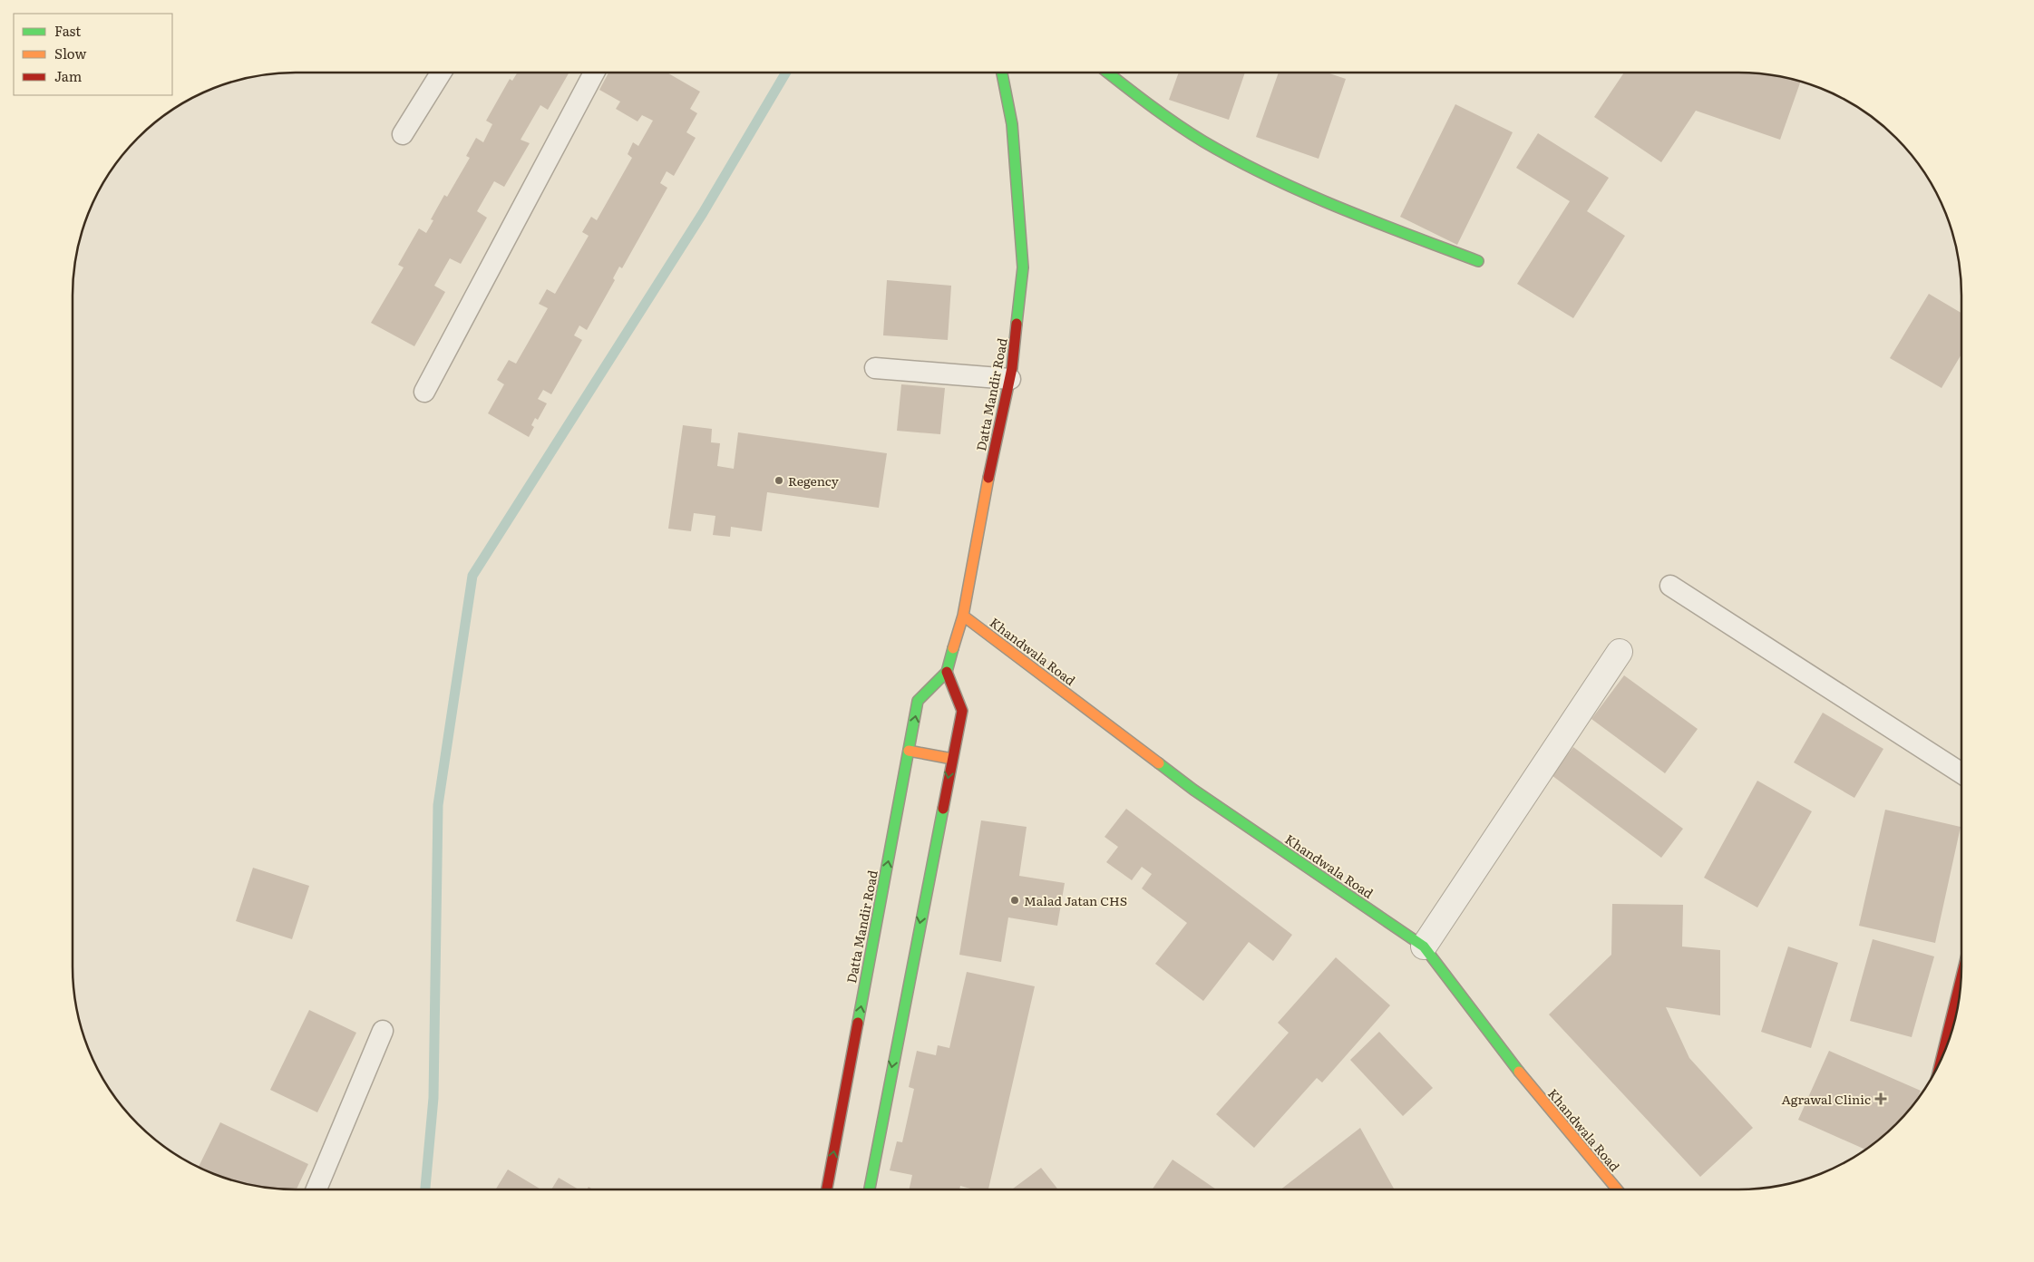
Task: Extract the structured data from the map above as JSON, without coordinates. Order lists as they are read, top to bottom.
{
  "streets": {
    "main road": ["Datta Mandir Road", "Khandwala Road"]
  },
  "crossings": [
    ["Datta Mandir Road", "Khandwala Road"]
  ],
  "places": {
    "other": ["Regency", "Malad Jatan CHS"],
    "health": ["Agrawal Clinic"]
  },
  "legend": ["Fast", "Slow", "Jam"]
}
